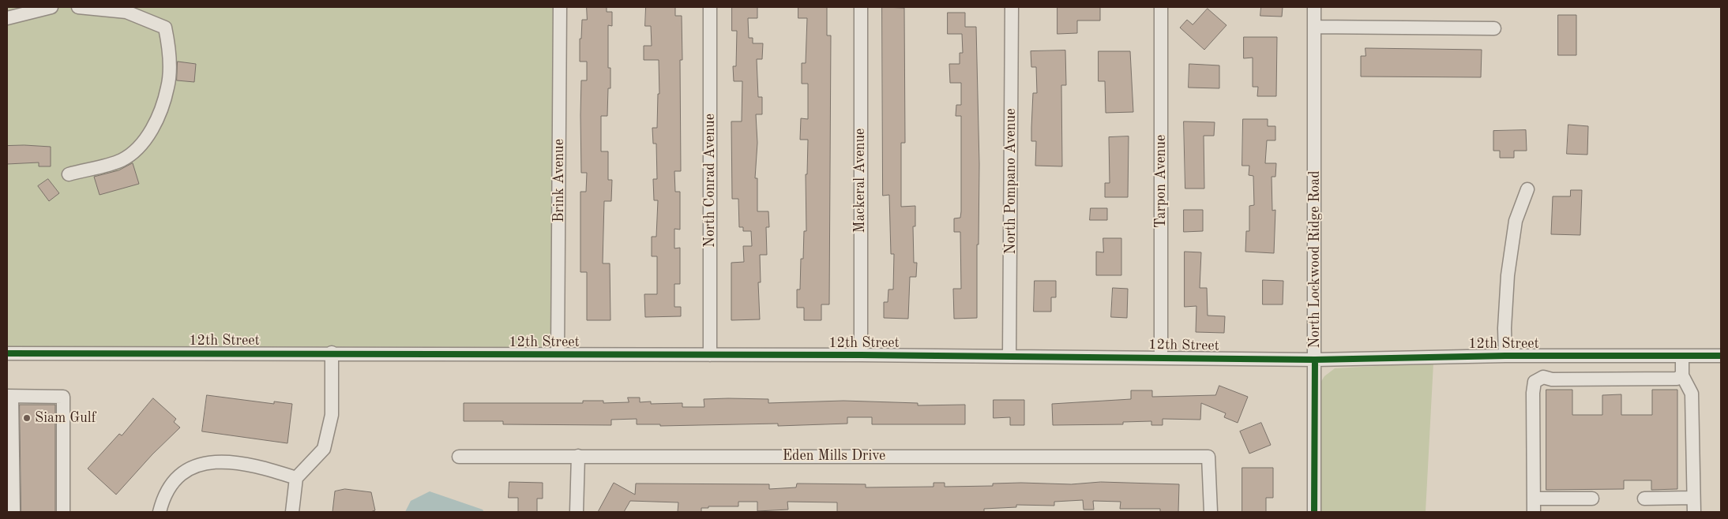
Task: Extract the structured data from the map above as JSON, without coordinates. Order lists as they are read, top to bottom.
{
  "streets": {
    "street": [
      "Brink Avenue",
      "North Conrad Avenue",
      "Mackeral Avenue",
      "North Pompano Avenue",
      "Tarpon Avenue",
      "North Lockwood Ridge Road",
      "12th Street",
      "Eden Mills Drive"
    ]
  },
  "crossings": [
    ["Brink Avenue", "12th Street"],
    ["North Conrad Avenue", "12th Street"],
    ["Mackeral Avenue", "12th Street"],
    ["North Pompano Avenue", "12th Street"],
    ["Tarpon Avenue", "12th Street"],
    ["North Lockwood Ridge Road", "12th Street"]
  ],
  "places": ["Siam Gulf"]
}
